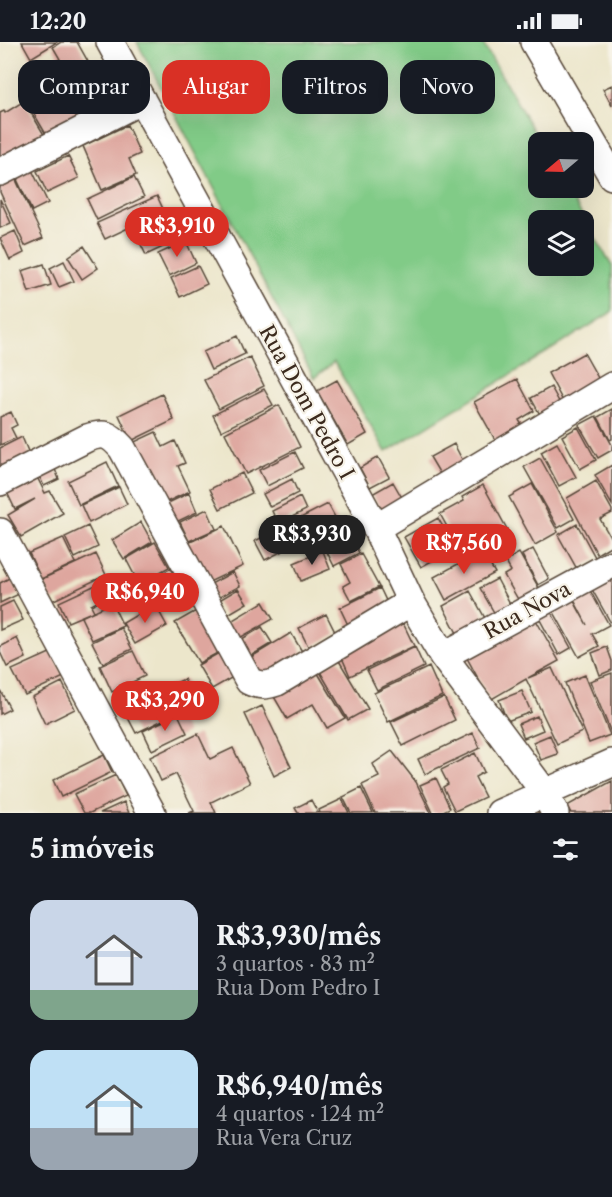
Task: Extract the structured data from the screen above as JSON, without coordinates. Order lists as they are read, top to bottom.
{
  "streets": {
    "street": ["Rua Dom Pedro I", "Rua Nova"]
  },
  "crossings": [
    ["Rua Dom Pedro I", "Rua Nova"]
  ],
  "north": "left",
  "page": {
    "status": "12:20",
    "chip": [
      "Comprar",
      "Alugar",
      "Filtros",
      "Novo"
    ],
    "price": [
      "R$3,910",
      "R$3,930",
      "R$7,560",
      "R$6,940",
      "R$3,290"
    ],
    "heading": "5 imóveis",
    "list": [
      {
        "name": "R$3,930/mês",
        "note": "3 quartos · 83 m² · Rua Dom Pedro I"
      },
      {
        "name": "R$6,940/mês",
        "note": "4 quartos · 124 m² · Rua Vera Cruz"
      }
    ]
  }
}
